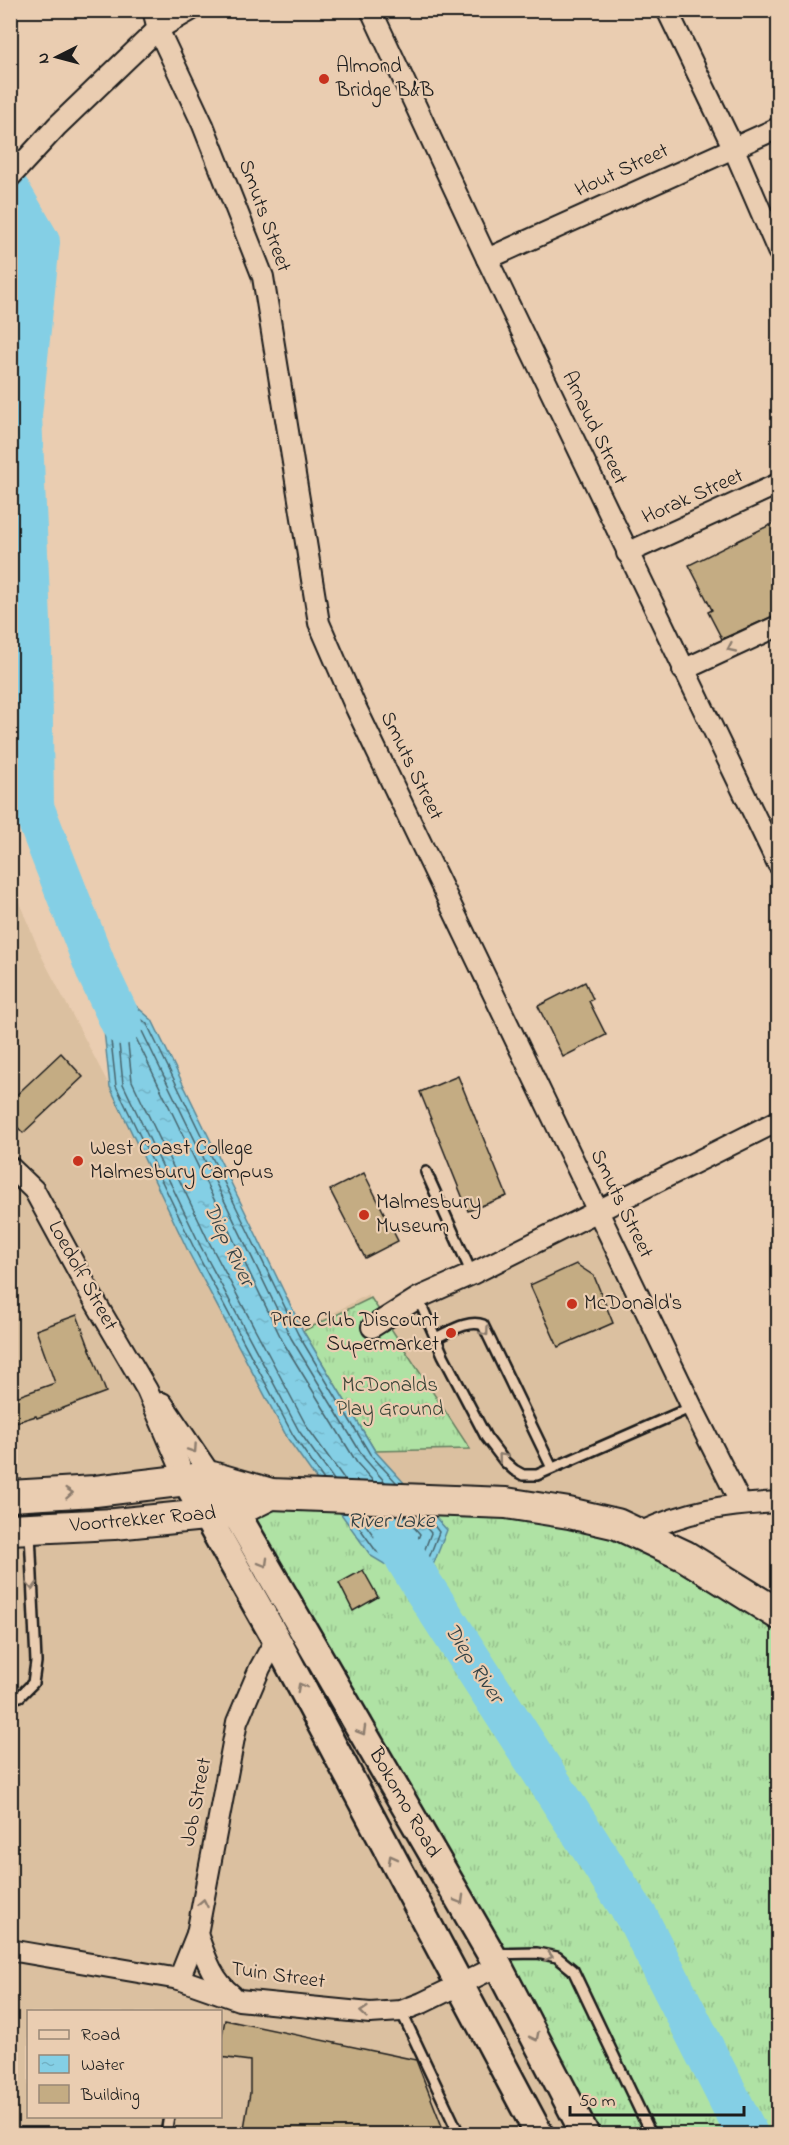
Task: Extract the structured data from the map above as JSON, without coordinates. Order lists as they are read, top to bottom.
{
  "streets": {
    "main road": ["Loedolf Street", "Voortrekker Road", "Bokomo Road"],
    "street": [
      "Hout Street",
      "Smuts Street",
      "Arnaud Street",
      "Horak Street",
      "Job Street",
      "Tuin Street"
    ]
  },
  "crossings": [
    ["Hout Street", "Arnaud Street"],
    ["Arnaud Street", "Horak Street"],
    ["Loedolf Street", "Voortrekker Road"],
    ["Loedolf Street", "Bokomo Road"],
    ["Voortrekker Road", "Bokomo Road"],
    ["Job Street", "Bokomo Road"],
    ["Job Street", "Tuin Street"],
    ["Bokomo Road", "Tuin Street"]
  ],
  "one_way": ["Job Street"],
  "water": ["Diep River", "River Lake"],
  "parks": ["McDonalds Play Ground"],
  "places": [
    "Almond Bridge B&B",
    "West Coast College Malmesbury Campus",
    "Malmesbury Museum",
    "McDonald's",
    "Price Club Discount Supermarket"
  ],
  "legend": ["Road", "Water", "Building"],
  "scale_bar": "50 m",
  "north": "left"
}
